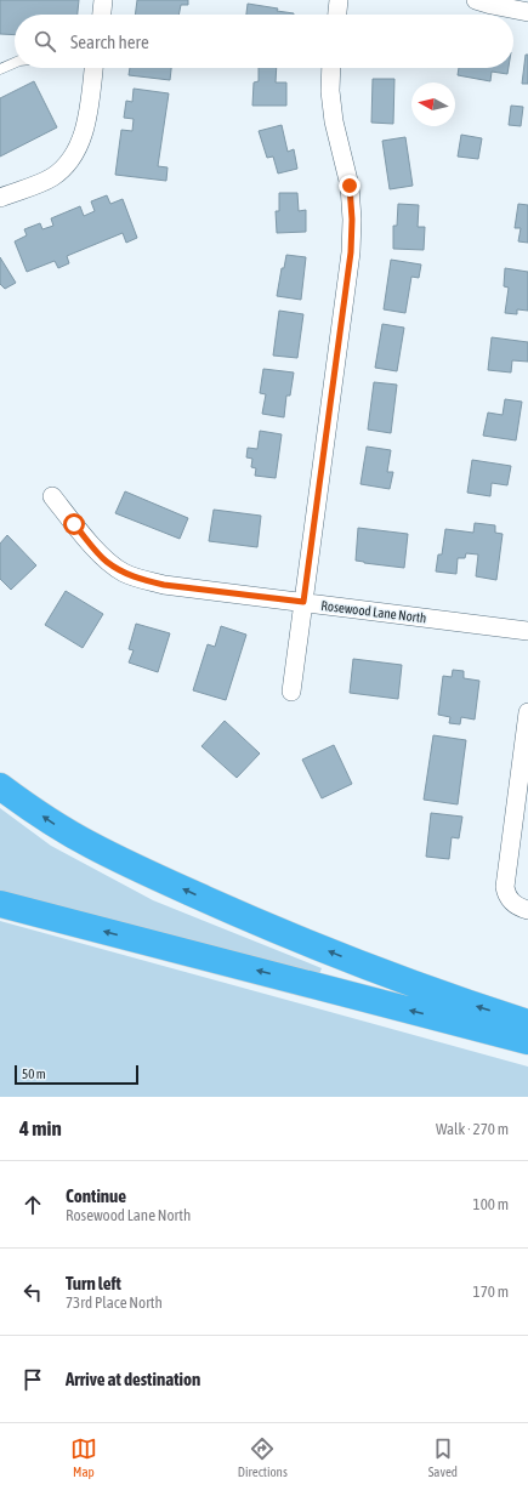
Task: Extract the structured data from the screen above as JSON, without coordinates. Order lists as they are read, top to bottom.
{
  "streets": {
    "street": ["Rosewood Lane North"]
  },
  "scale_bar": "50 m",
  "north": "left",
  "page": {
    "search": "Search here",
    "scale": "50 m",
    "heading": ["4 min", "Walk · 270 m"],
    "list": [
      ["Continue", "Rosewood Lane North", "100 m"],
      ["Turn left", "73rd Place North", "170 m"],
      "Arrive at destination"
    ],
    "nav": ["Map", "Directions", "Saved"]
  }
}
